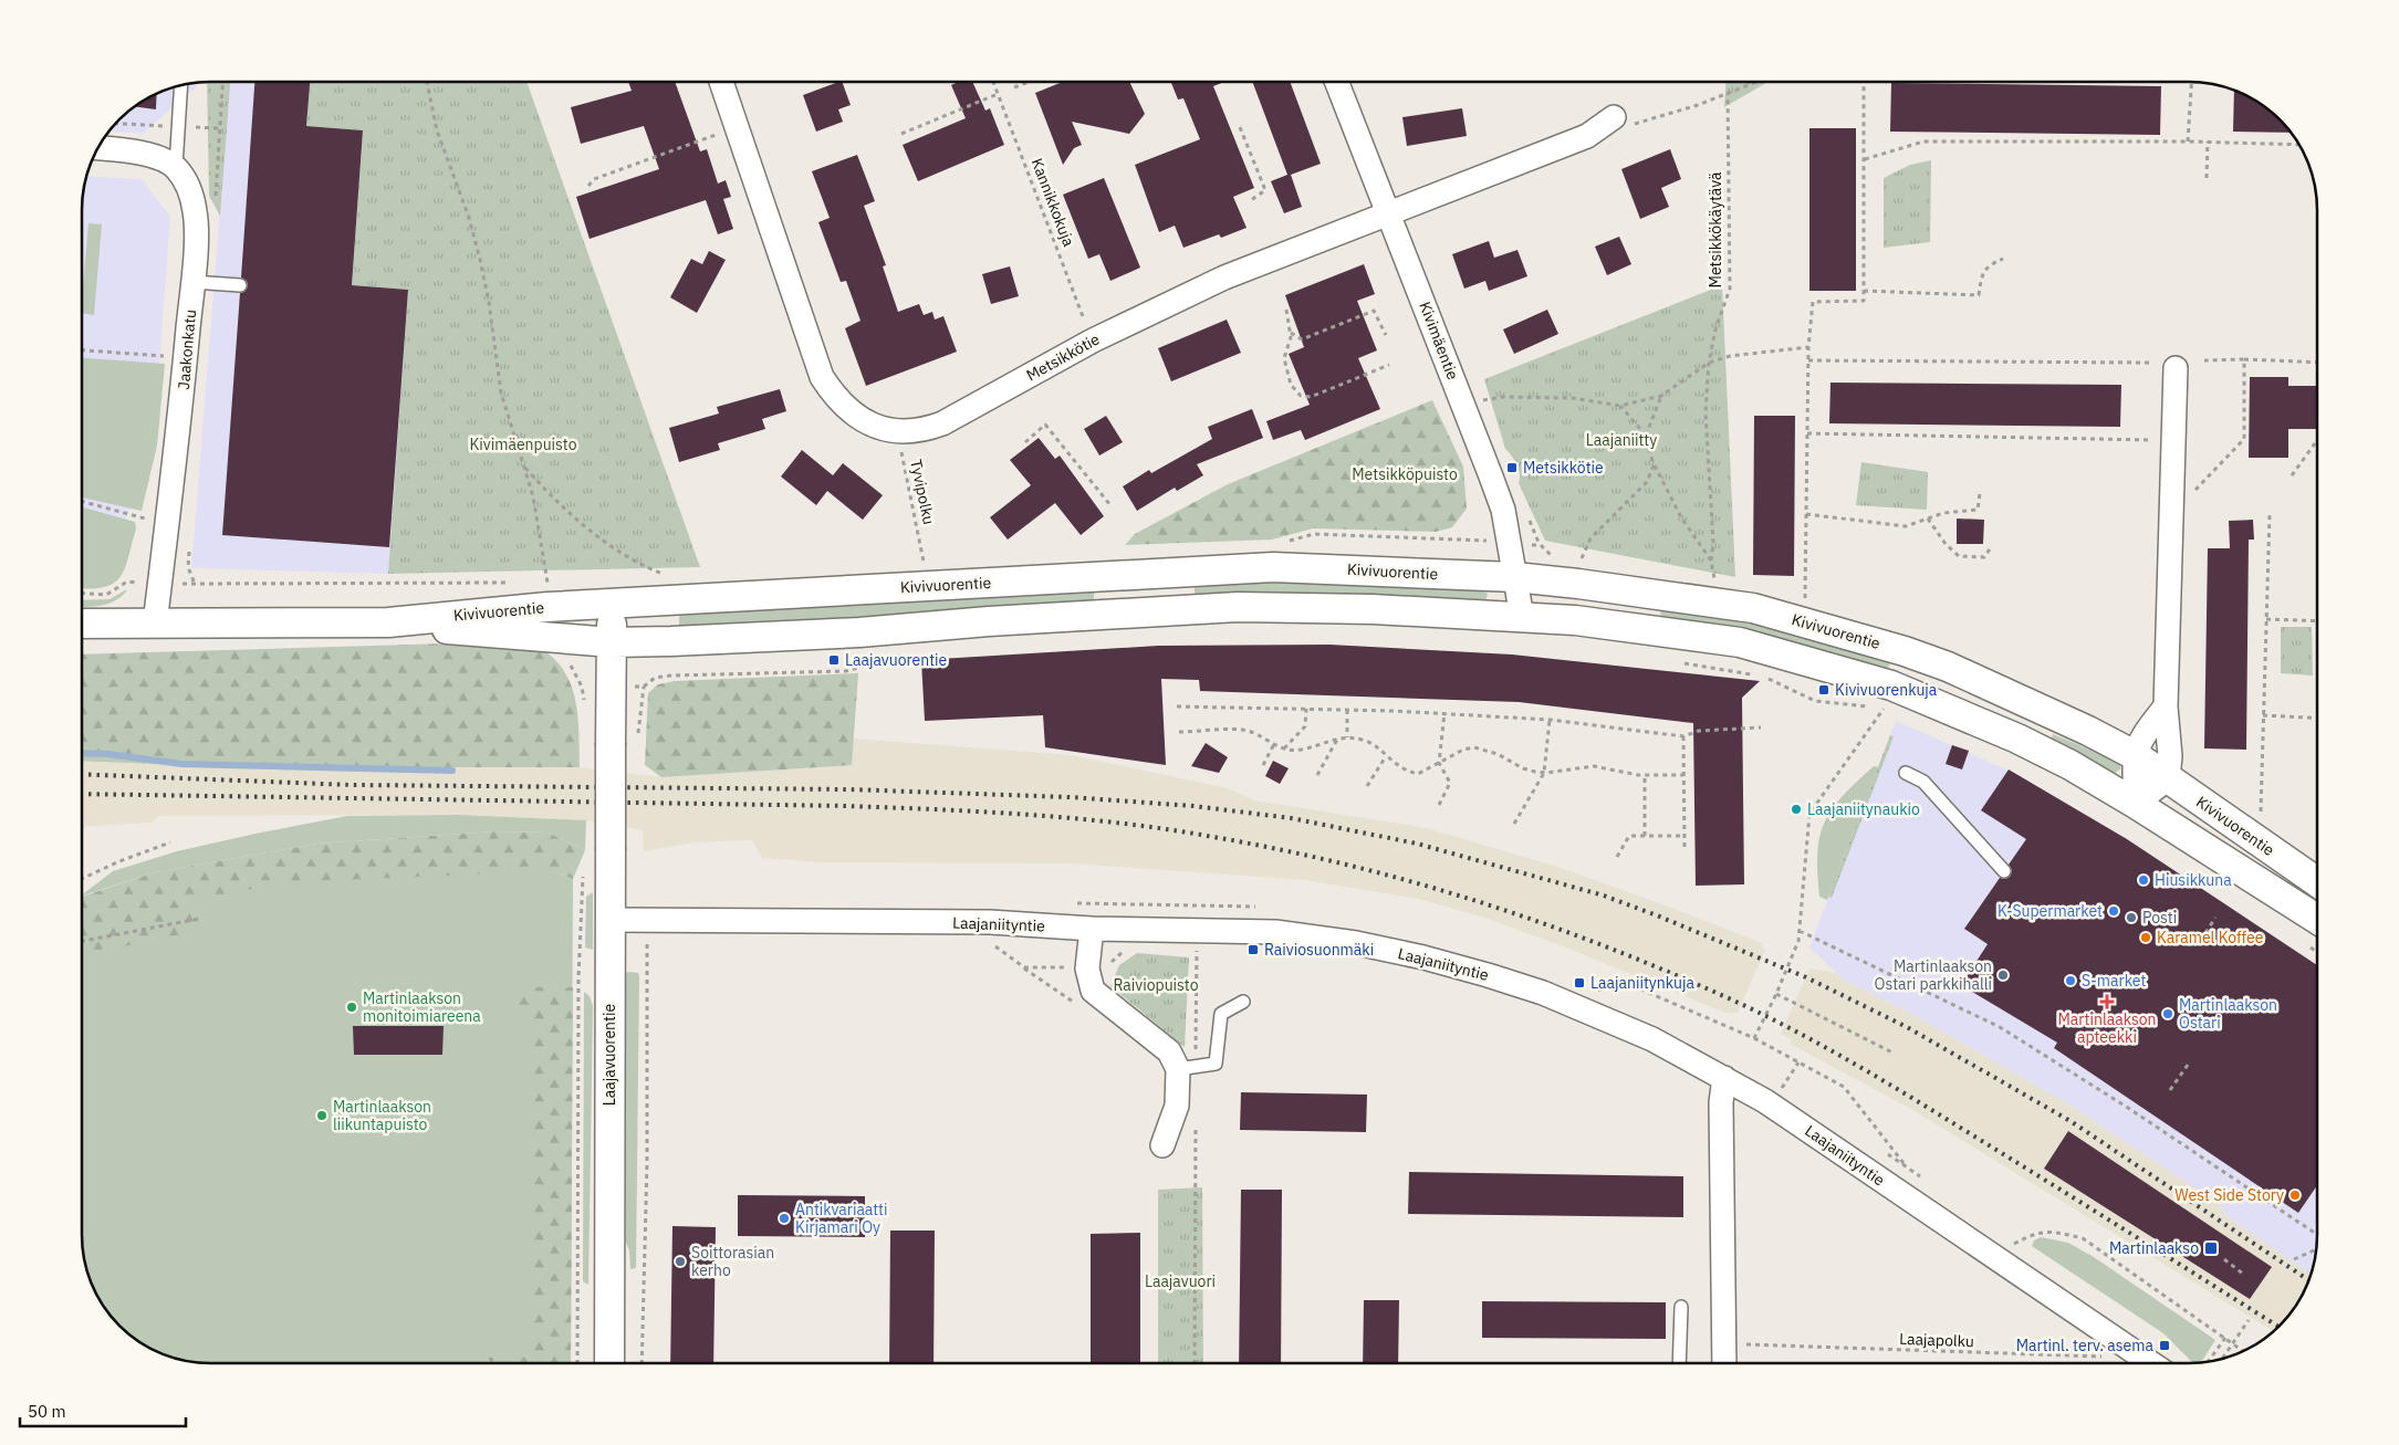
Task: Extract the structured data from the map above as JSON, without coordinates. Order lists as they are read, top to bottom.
{
  "streets": {
    "street": [
      "Kivimäentie",
      "Jaakonkatu",
      "Metsikkötie",
      "Kivivuorentie",
      "Laajaniityntie",
      "Laajavuorentie"
    ],
    "path": [
      "Kannikkokuja",
      "Metsikkökäytävä",
      "Tyvipolku",
      "Laajapolku"
    ]
  },
  "crossings": [
    ["Kannikkokuja", "Metsikkötie"],
    ["Kivimäentie", "Metsikkötie"],
    ["Kivimäentie", "Kivivuorentie"],
    ["Jaakonkatu", "Kivivuorentie"],
    ["Metsikkötie", "Tyvipolku"],
    ["Kivivuorentie", "Laajavuorentie"],
    ["Laajaniityntie", "Laajavuorentie"],
    ["Laajaniityntie", "Laajapolku"]
  ],
  "parks": [
    "Laajaniitty",
    "Kivimäenpuisto",
    "Metsikköpuisto",
    "Raiviopuisto",
    "Laajavuori"
  ],
  "places": {
    "transit": [
      "Metsikkötie",
      "Laajavuorentie",
      "Kivivuorenkuja",
      "Raiviosuonmäki",
      "Laajaniitynkuja",
      "Martinlaakso",
      "Martinl. terv. asema"
    ],
    "other": [
      "Laajaniitynaukio",
      "Hiusikkuna",
      "K-Supermarket",
      "Posti",
      "Karamel Koffee",
      "Martinlaakson Ostari parkkihalli",
      "S-market",
      "Martinlaakson monitoimiareena",
      "Martinlaakson Ostari",
      "Martinlaakson liikuntapuisto",
      "West Side Story",
      "Antikvariaatti Kirjamari Oy",
      "Soittorasian kerho"
    ],
    "health": ["Martinlaakson apteekki"]
  },
  "scale_bar": "50 m"
}
